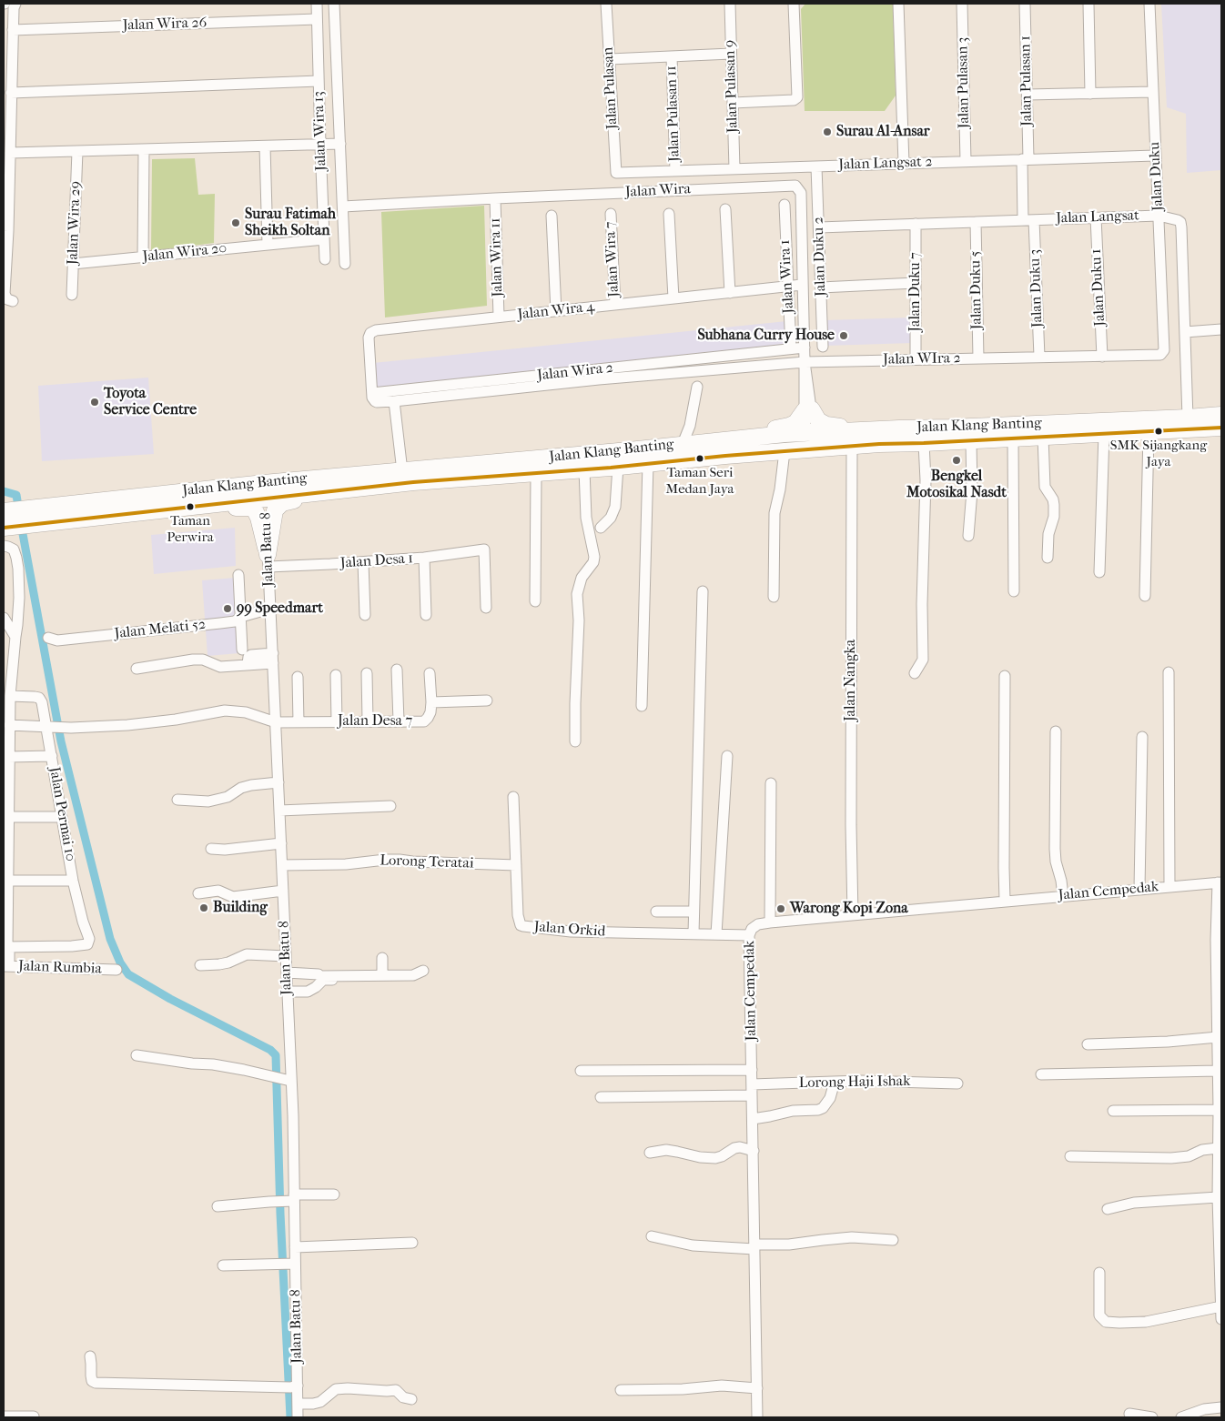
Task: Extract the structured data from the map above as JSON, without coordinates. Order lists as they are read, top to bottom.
{
  "streets": {
    "highway": ["Jalan Klang Banting"],
    "street": [
      "Jalan Wira 26",
      "Jalan Pulasan 1",
      "Jalan Pulasan 3",
      "Jalan Pulasan 9",
      "Jalan Pulasan",
      "Jalan Pulasan 11",
      "Jalan Wira 13",
      "Jalan Langsat 2",
      "Jalan Duku",
      "Jalan Wira",
      "Jalan Langsat",
      "Jalan Wira 29",
      "Jalan Wira 20",
      "Jalan Duku 2",
      "Jalan Wira 11",
      "Jalan Wira 7",
      "Jalan Wira 1",
      "Jalan Duku 1",
      "Jalan Duku 3",
      "Jalan Duku 5",
      "Jalan Duku 7",
      "Jalan Wira 4",
      "Jalan WIra 2",
      "Jalan Wira 2",
      "Jalan Batu 8",
      "Jalan Desa 1",
      "Jalan Melati 52",
      "Jalan Nangka",
      "Jalan Desa 7",
      "Jalan Permai 10",
      "Lorong Teratai",
      "Jalan Cempedak",
      "Jalan Orkid",
      "Jalan Rumbia",
      "Lorong Haji Ishak"
    ]
  },
  "crossings": [
    ["Jalan Wira 26", "Jalan Wira 13"],
    ["Jalan Pulasan 1", "Jalan Langsat 2"],
    ["Jalan Pulasan 1", "Jalan Langsat"],
    ["Jalan Pulasan 1", "Jalan Duku 3"],
    ["Jalan Pulasan 3", "Jalan Langsat 2"],
    ["Jalan Pulasan 9", "Jalan Langsat 2"],
    ["Jalan Pulasan", "Jalan Langsat 2"],
    ["Jalan Pulasan 11", "Jalan Langsat 2"],
    ["Jalan Wira 13", "Jalan Wira 20"],
    ["Jalan Langsat 2", "Jalan Duku"],
    ["Jalan Langsat 2", "Jalan Duku 2"],
    ["Jalan Duku", "Jalan Langsat"],
    ["Jalan Duku", "Jalan Duku 1"],
    ["Jalan Wira", "Jalan Wira 11"],
    ["Jalan Langsat", "Jalan Duku 2"],
    ["Jalan Langsat", "Jalan Duku 1"],
    ["Jalan Langsat", "Jalan Duku 3"],
    ["Jalan Langsat", "Jalan Duku 5"],
    ["Jalan Langsat", "Jalan Duku 7"],
    ["Jalan Langsat", "Jalan Klang Banting"],
    ["Jalan Wira 29", "Jalan Wira 20"],
    ["Jalan Wira 11", "Jalan Wira 4"],
    ["Jalan Wira 7", "Jalan Wira 4"],
    ["Jalan Wira 1", "Jalan Wira 4"],
    ["Jalan Wira 1", "Jalan Wira 2"],
    ["Jalan Duku 3", "Jalan WIra 2"],
    ["Jalan Duku 5", "Jalan WIra 2"],
    ["Jalan Duku 7", "Jalan WIra 2"],
    ["Jalan Wira 4", "Jalan Wira 2"],
    ["Jalan Klang Banting", "Jalan Batu 8"],
    ["Jalan Klang Banting", "Jalan Nangka"],
    ["Jalan Batu 8", "Jalan Desa 1"],
    ["Jalan Batu 8", "Jalan Melati 52"],
    ["Jalan Batu 8", "Jalan Desa 7"],
    ["Jalan Batu 8", "Lorong Teratai"],
    ["Jalan Nangka", "Jalan Cempedak"],
    ["Jalan Desa 7", "Jalan Permai 10"],
    ["Lorong Teratai", "Jalan Orkid"],
    ["Jalan Cempedak", "Jalan Orkid"],
    ["Jalan Cempedak", "Lorong Haji Ishak"]
  ],
  "places": [
    "Surau Al-Ansar",
    "Surau Fatimah Sheikh Soltan",
    "Subhana Curry House",
    "Toyota Service Centre",
    "SMK Sijangkang Jaya",
    "Taman Seri Medan Jaya",
    "Bengkel Motosikal Nasdt",
    "Taman Perwira",
    "99 Speedmart",
    "Building",
    "Warong Kopi Zona"
  ]
}
